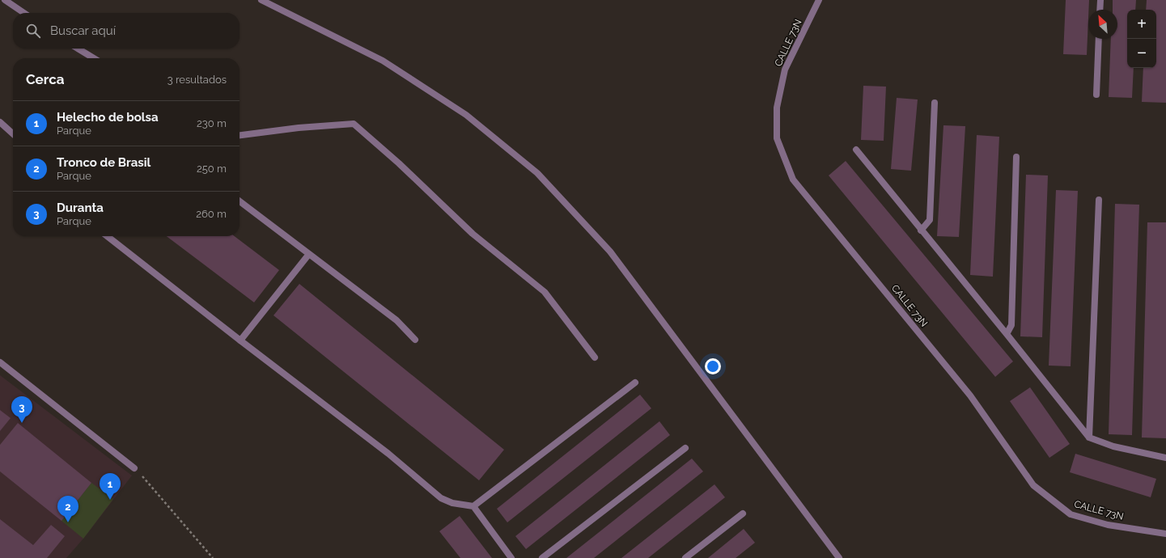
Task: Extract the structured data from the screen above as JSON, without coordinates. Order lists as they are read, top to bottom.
{
  "streets": {
    "street": ["CALLE 73N"]
  },
  "north": "top left",
  "page": {
    "map_buttons": ["+", "−"],
    "search": "Buscar aquí",
    "heading": ["Cerca", "3 resultados"],
    "list": [
      {
        "mark": "1",
        "name": "Helecho de bolsa",
        "note": "Parque",
        "value": "230 m"
      },
      {
        "mark": "2",
        "name": "Tronco de Brasil",
        "note": "Parque",
        "value": "250 m"
      },
      {
        "mark": "3",
        "name": "Duranta",
        "note": "Parque",
        "value": "260 m"
      }
    ],
    "pins": ["3", "1", "2"]
  }
}
